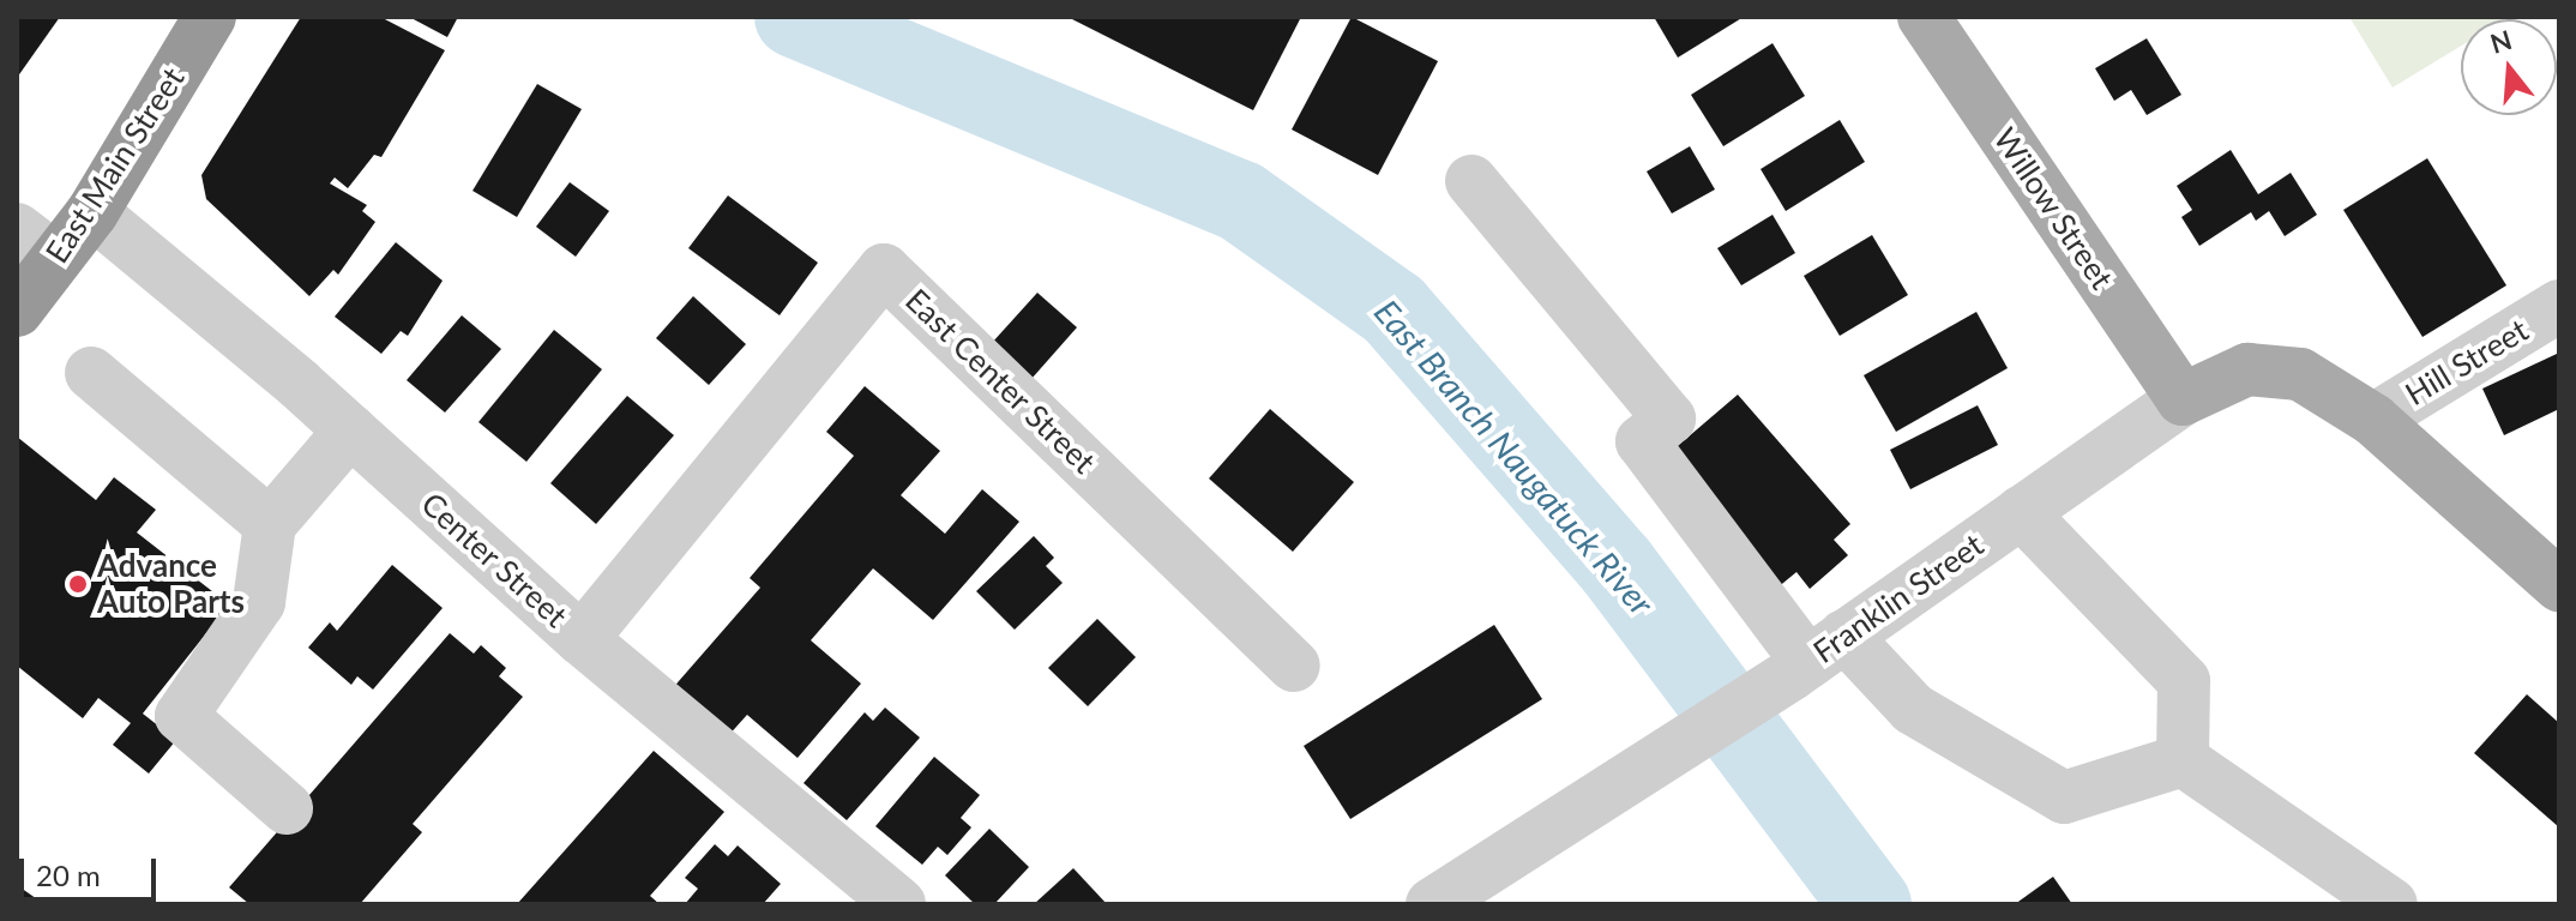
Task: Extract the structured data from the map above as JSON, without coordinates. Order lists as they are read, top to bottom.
{
  "streets": {
    "highway": ["East Main Street"],
    "main road": ["Willow Street", "Franklin Street"],
    "street": ["Hill Street", "East Center Street", "Center Street"]
  },
  "crossings": [
    ["East Main Street", "Center Street"],
    ["Willow Street", "Franklin Street"],
    ["Hill Street", "Franklin Street"],
    ["East Center Street", "Center Street"]
  ],
  "water": ["East Branch Naugatuck River"],
  "places": ["Advance Auto Parts"],
  "scale_bar": "20 m",
  "north": "top"
}
